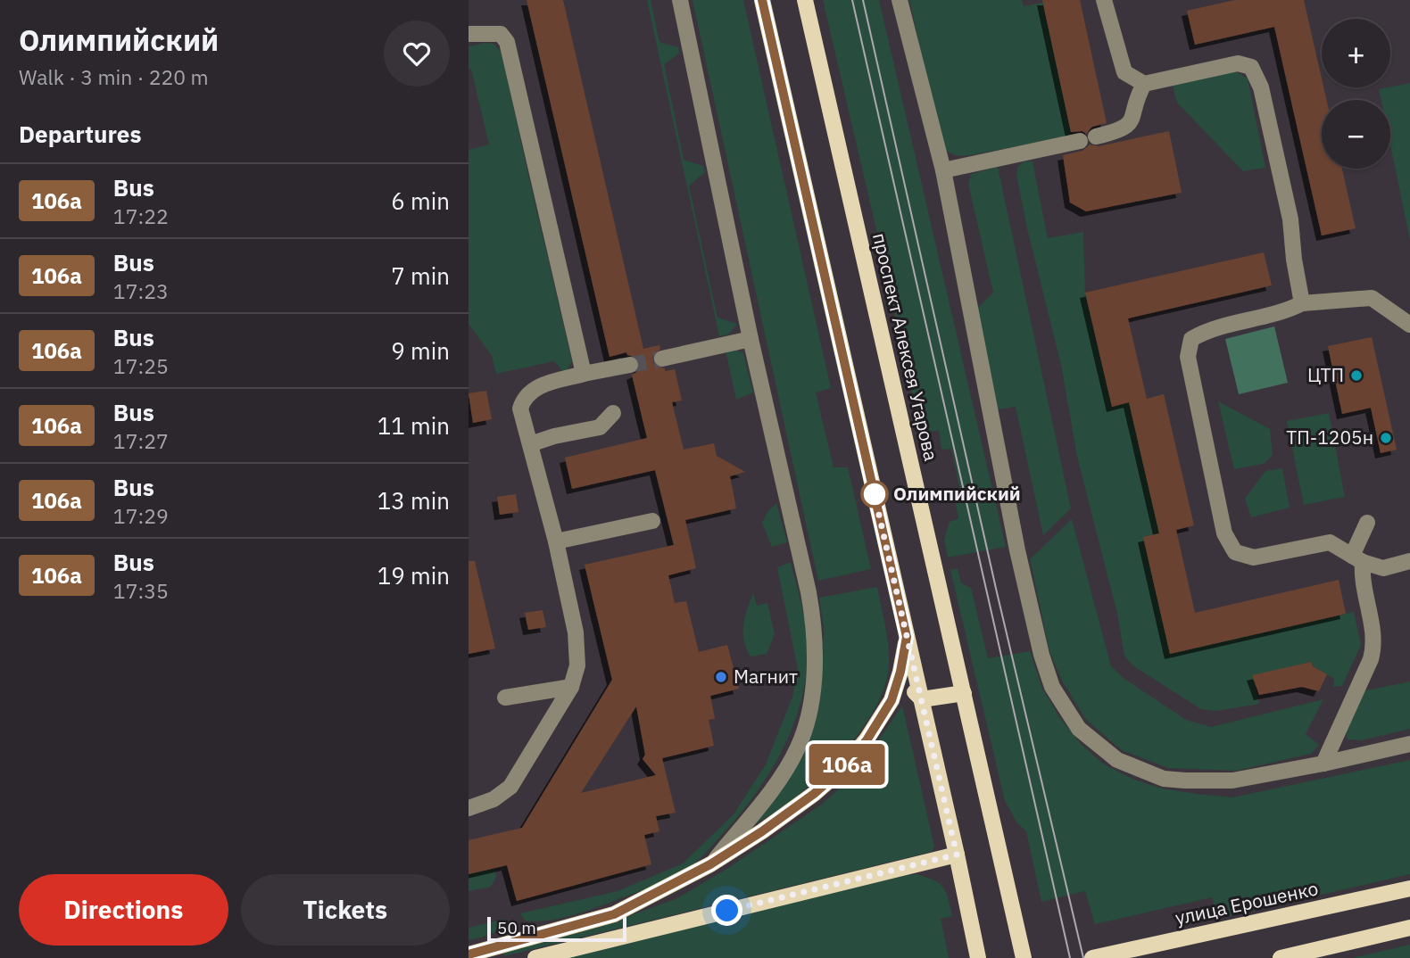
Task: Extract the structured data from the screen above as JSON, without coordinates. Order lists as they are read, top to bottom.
{
  "streets": {
    "main road": ["проспект Алексея Угарова", "улица Ерошенко"]
  },
  "places": [
    "ЦТП",
    "ТП-1205н",
    "Олимпийский",
    "Магнит"
  ],
  "lines": ["bus line 106а"],
  "scale_bar": "50 m",
  "page": {
    "heading": [
      ["Олимпийский", "Walk · 3 min · 220 m"],
      "Departures"
    ],
    "on_map": "106а",
    "map_buttons": ["+", "−"],
    "list": [
      {
        "mark": "106а",
        "name": "Bus",
        "note": "17:22",
        "value": "6 min"
      },
      {
        "mark": "106а",
        "name": "Bus",
        "note": "17:23",
        "value": "7 min"
      },
      {
        "mark": "106а",
        "name": "Bus",
        "note": "17:25",
        "value": "9 min"
      },
      {
        "mark": "106а",
        "name": "Bus",
        "note": "17:27",
        "value": "11 min"
      },
      {
        "mark": "106а",
        "name": "Bus",
        "note": "17:29",
        "value": "13 min"
      },
      {
        "mark": "106а",
        "name": "Bus",
        "note": "17:35",
        "value": "19 min"
      }
    ],
    "buttons": ["Directions", "Tickets"],
    "scale": "50 m"
  }
}
